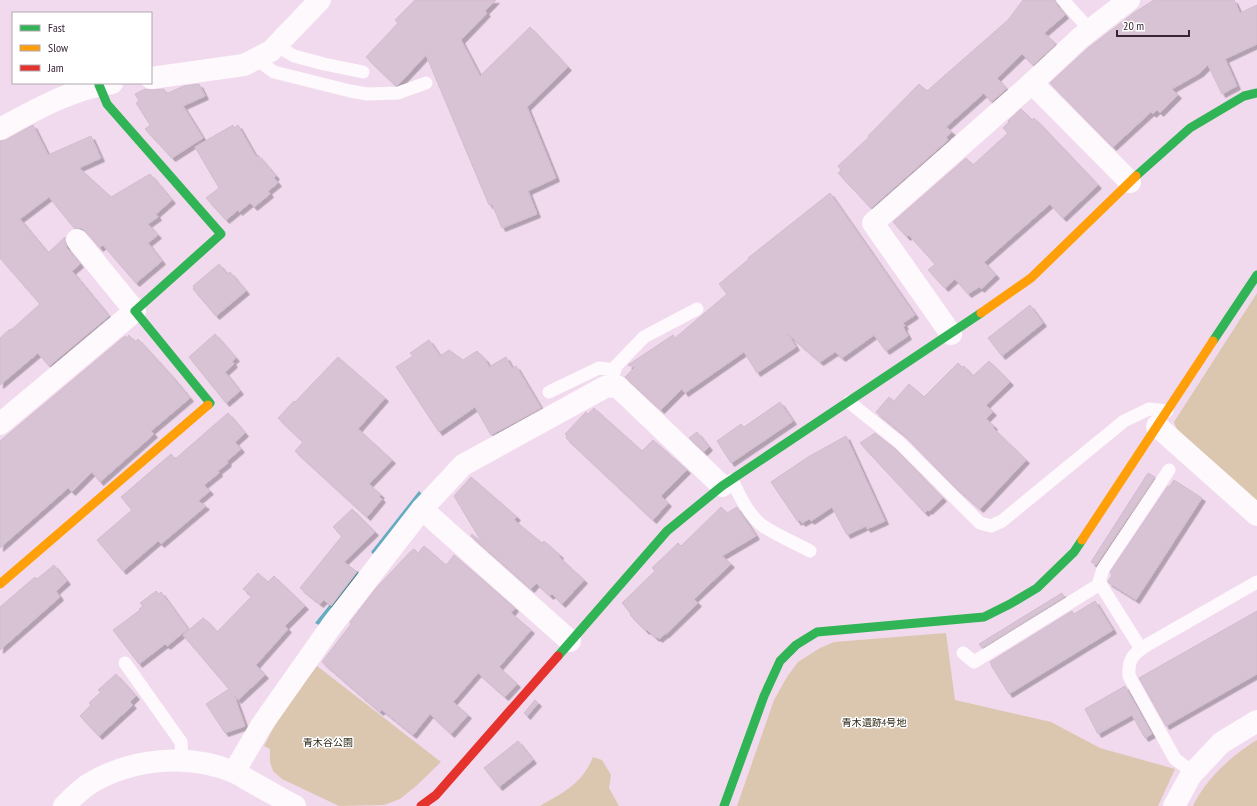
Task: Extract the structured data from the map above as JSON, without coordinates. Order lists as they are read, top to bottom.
{
  "parks": ["青木遺跡4号地", "青木谷公園"],
  "legend": ["Fast", "Slow", "Jam"],
  "scale_bar": "20 m"
}
